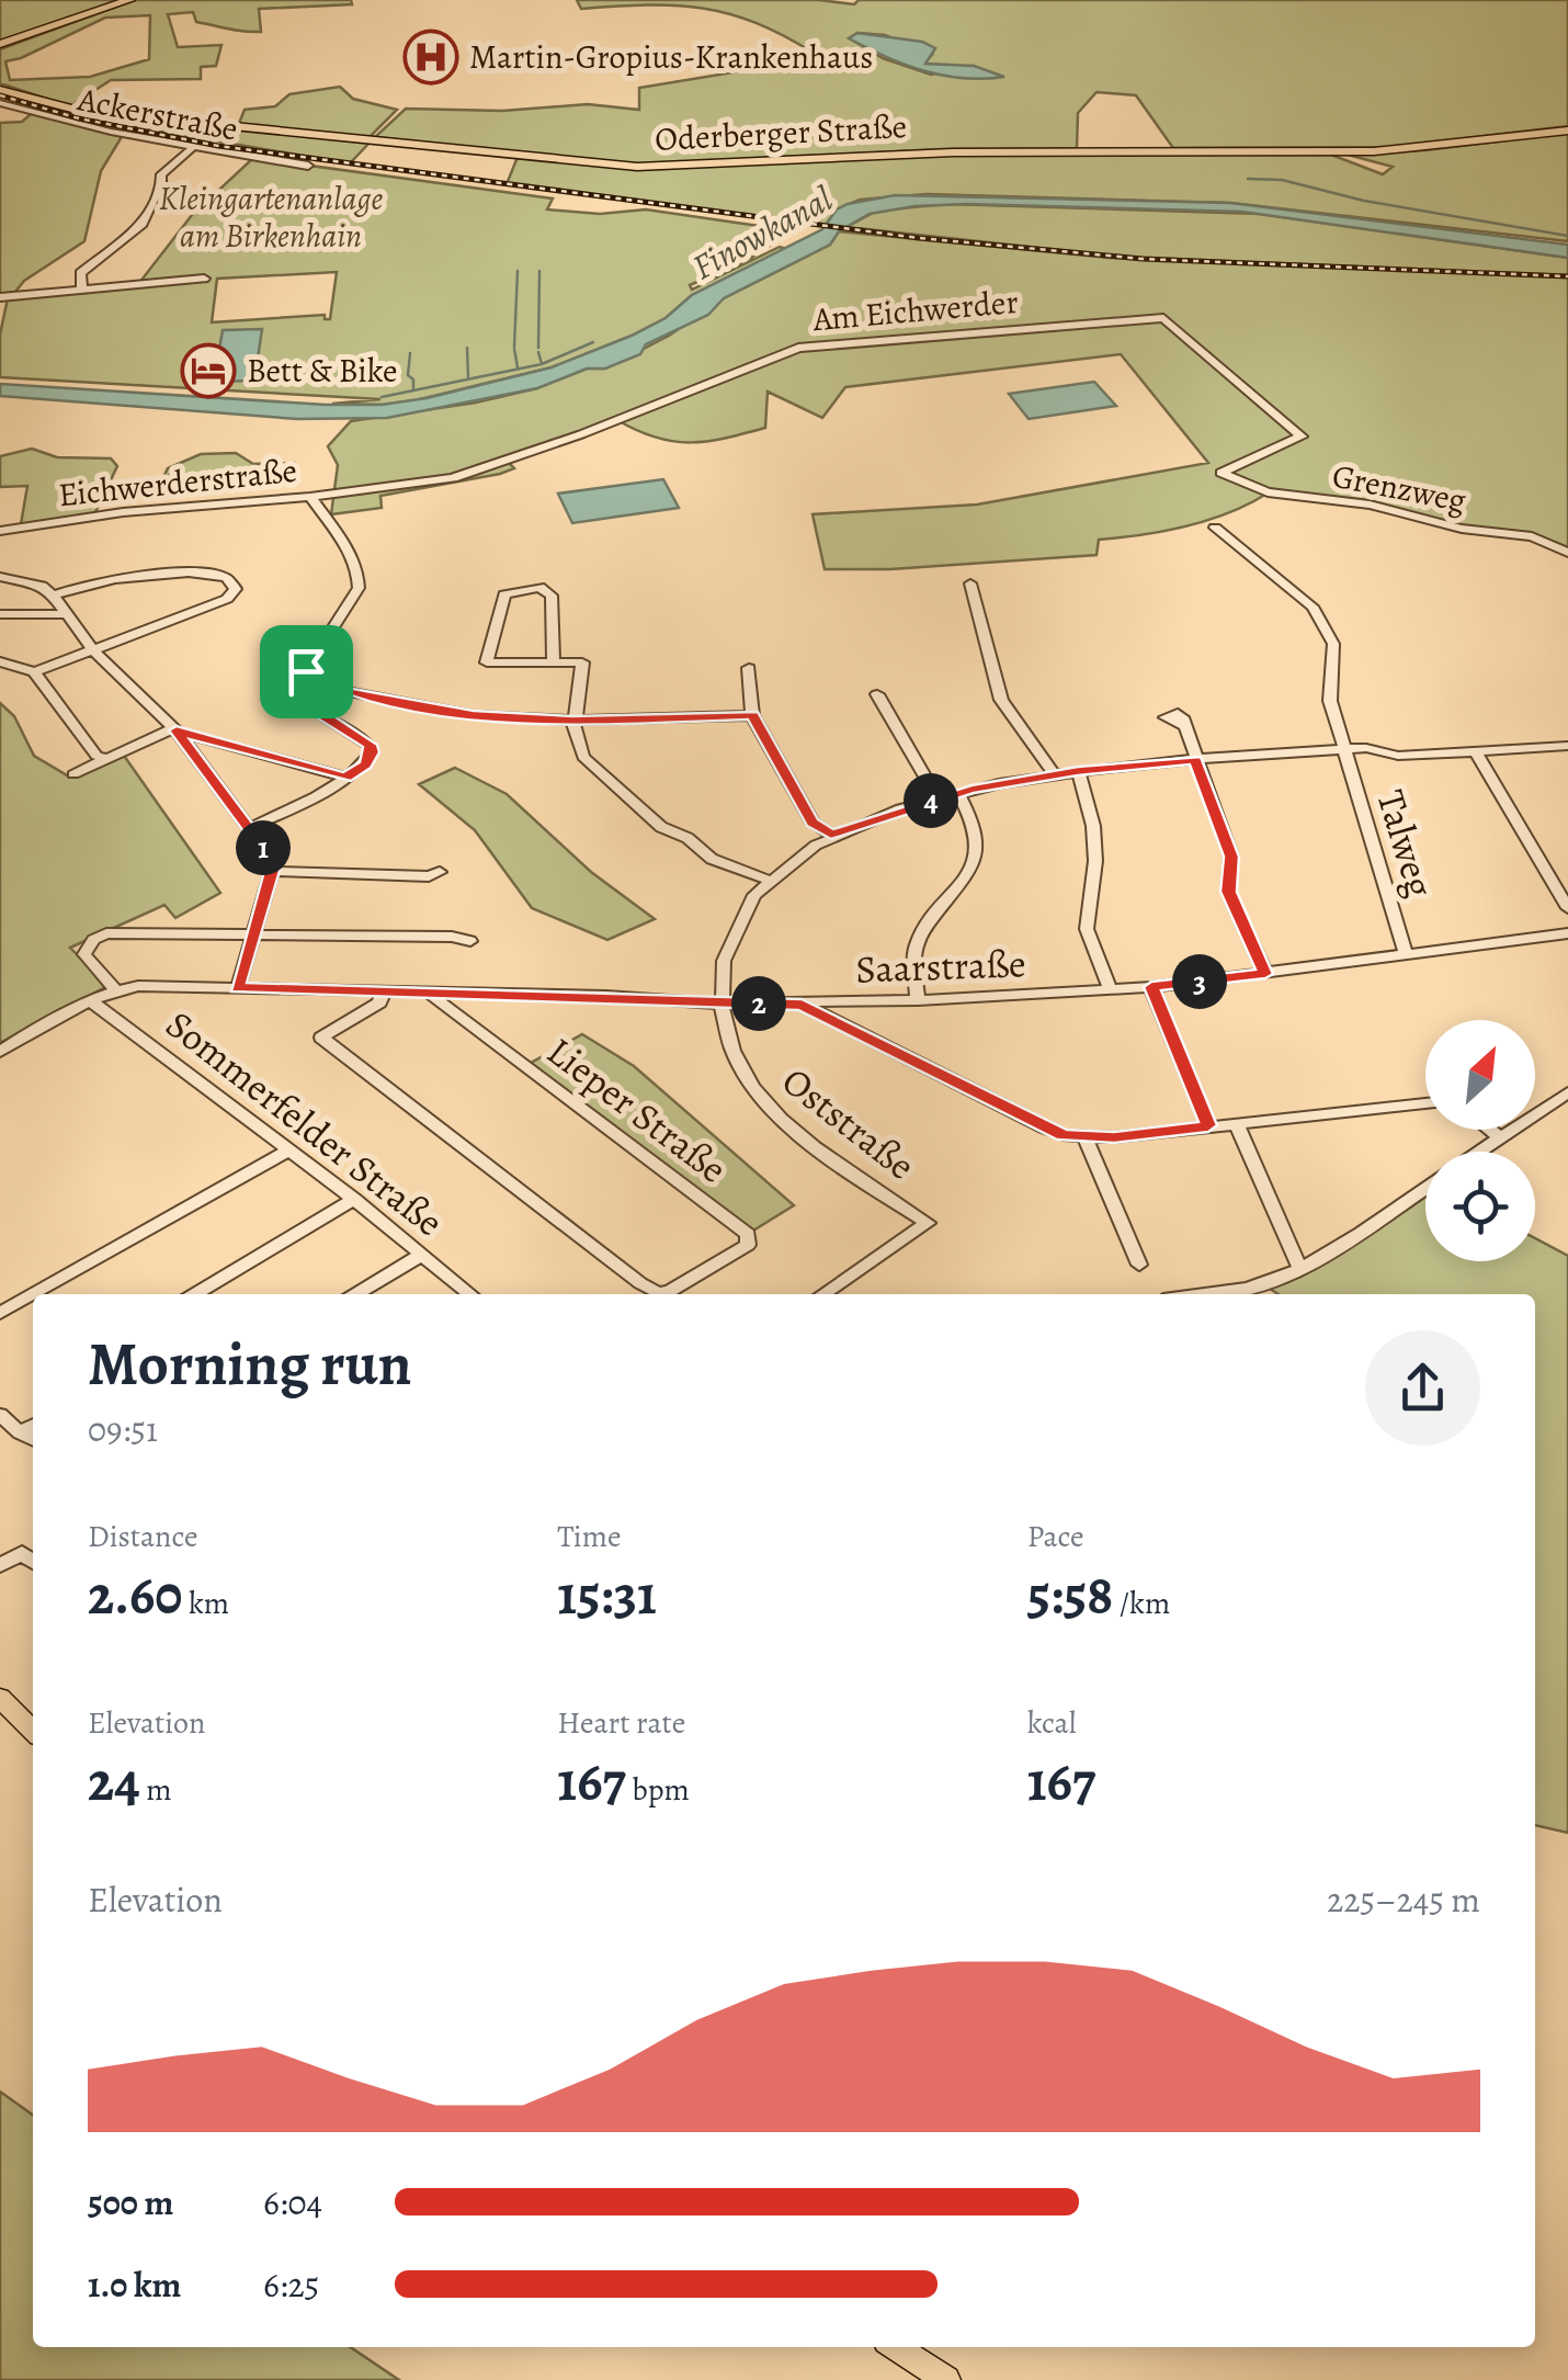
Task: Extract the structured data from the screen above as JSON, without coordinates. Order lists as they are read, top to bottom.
{
  "streets": {
    "main road": ["Oderberger Straße"],
    "street": [
      "Ackerstraße",
      "Am Eichwerder",
      "Eichwerderstraße",
      "Grenzweg",
      "Talweg",
      "Saarstraße",
      "Lieper Straße",
      "Sommerfelder Straße",
      "Oststraße"
    ]
  },
  "crossings": [
    ["Am Eichwerder", "Eichwerderstraße"],
    ["Am Eichwerder", "Grenzweg"],
    ["Talweg", "Saarstraße"],
    ["Saarstraße", "Lieper Straße"],
    ["Saarstraße", "Sommerfelder Straße"],
    ["Saarstraße", "Oststraße"]
  ],
  "water": ["Finowkanal"],
  "parks": ["Kleingartenanlage am Birkenhain"],
  "places": {
    "hospital": ["Martin-Gropius-Krankenhaus"],
    "hotel": ["Bett & Bike"]
  },
  "north": "top right",
  "page": {
    "pins": [
      "4",
      "1",
      "3",
      "2"
    ],
    "heading": ["Morning run", "09:51"],
    "stats": [
      ["Distance", "2.60 km"],
      ["Time", "15:31"],
      ["Pace", "5:58 /km"],
      ["Elevation", "24 m"],
      ["Heart rate", "167 bpm"],
      ["kcal", "167"]
    ],
    "chart": ["Elevation", "225–245 m"],
    "list": [
      {
        "name": "500 m",
        "note": "6:04"
      },
      {
        "name": "1.0 km",
        "note": "6:25"
      }
    ]
  }
}
